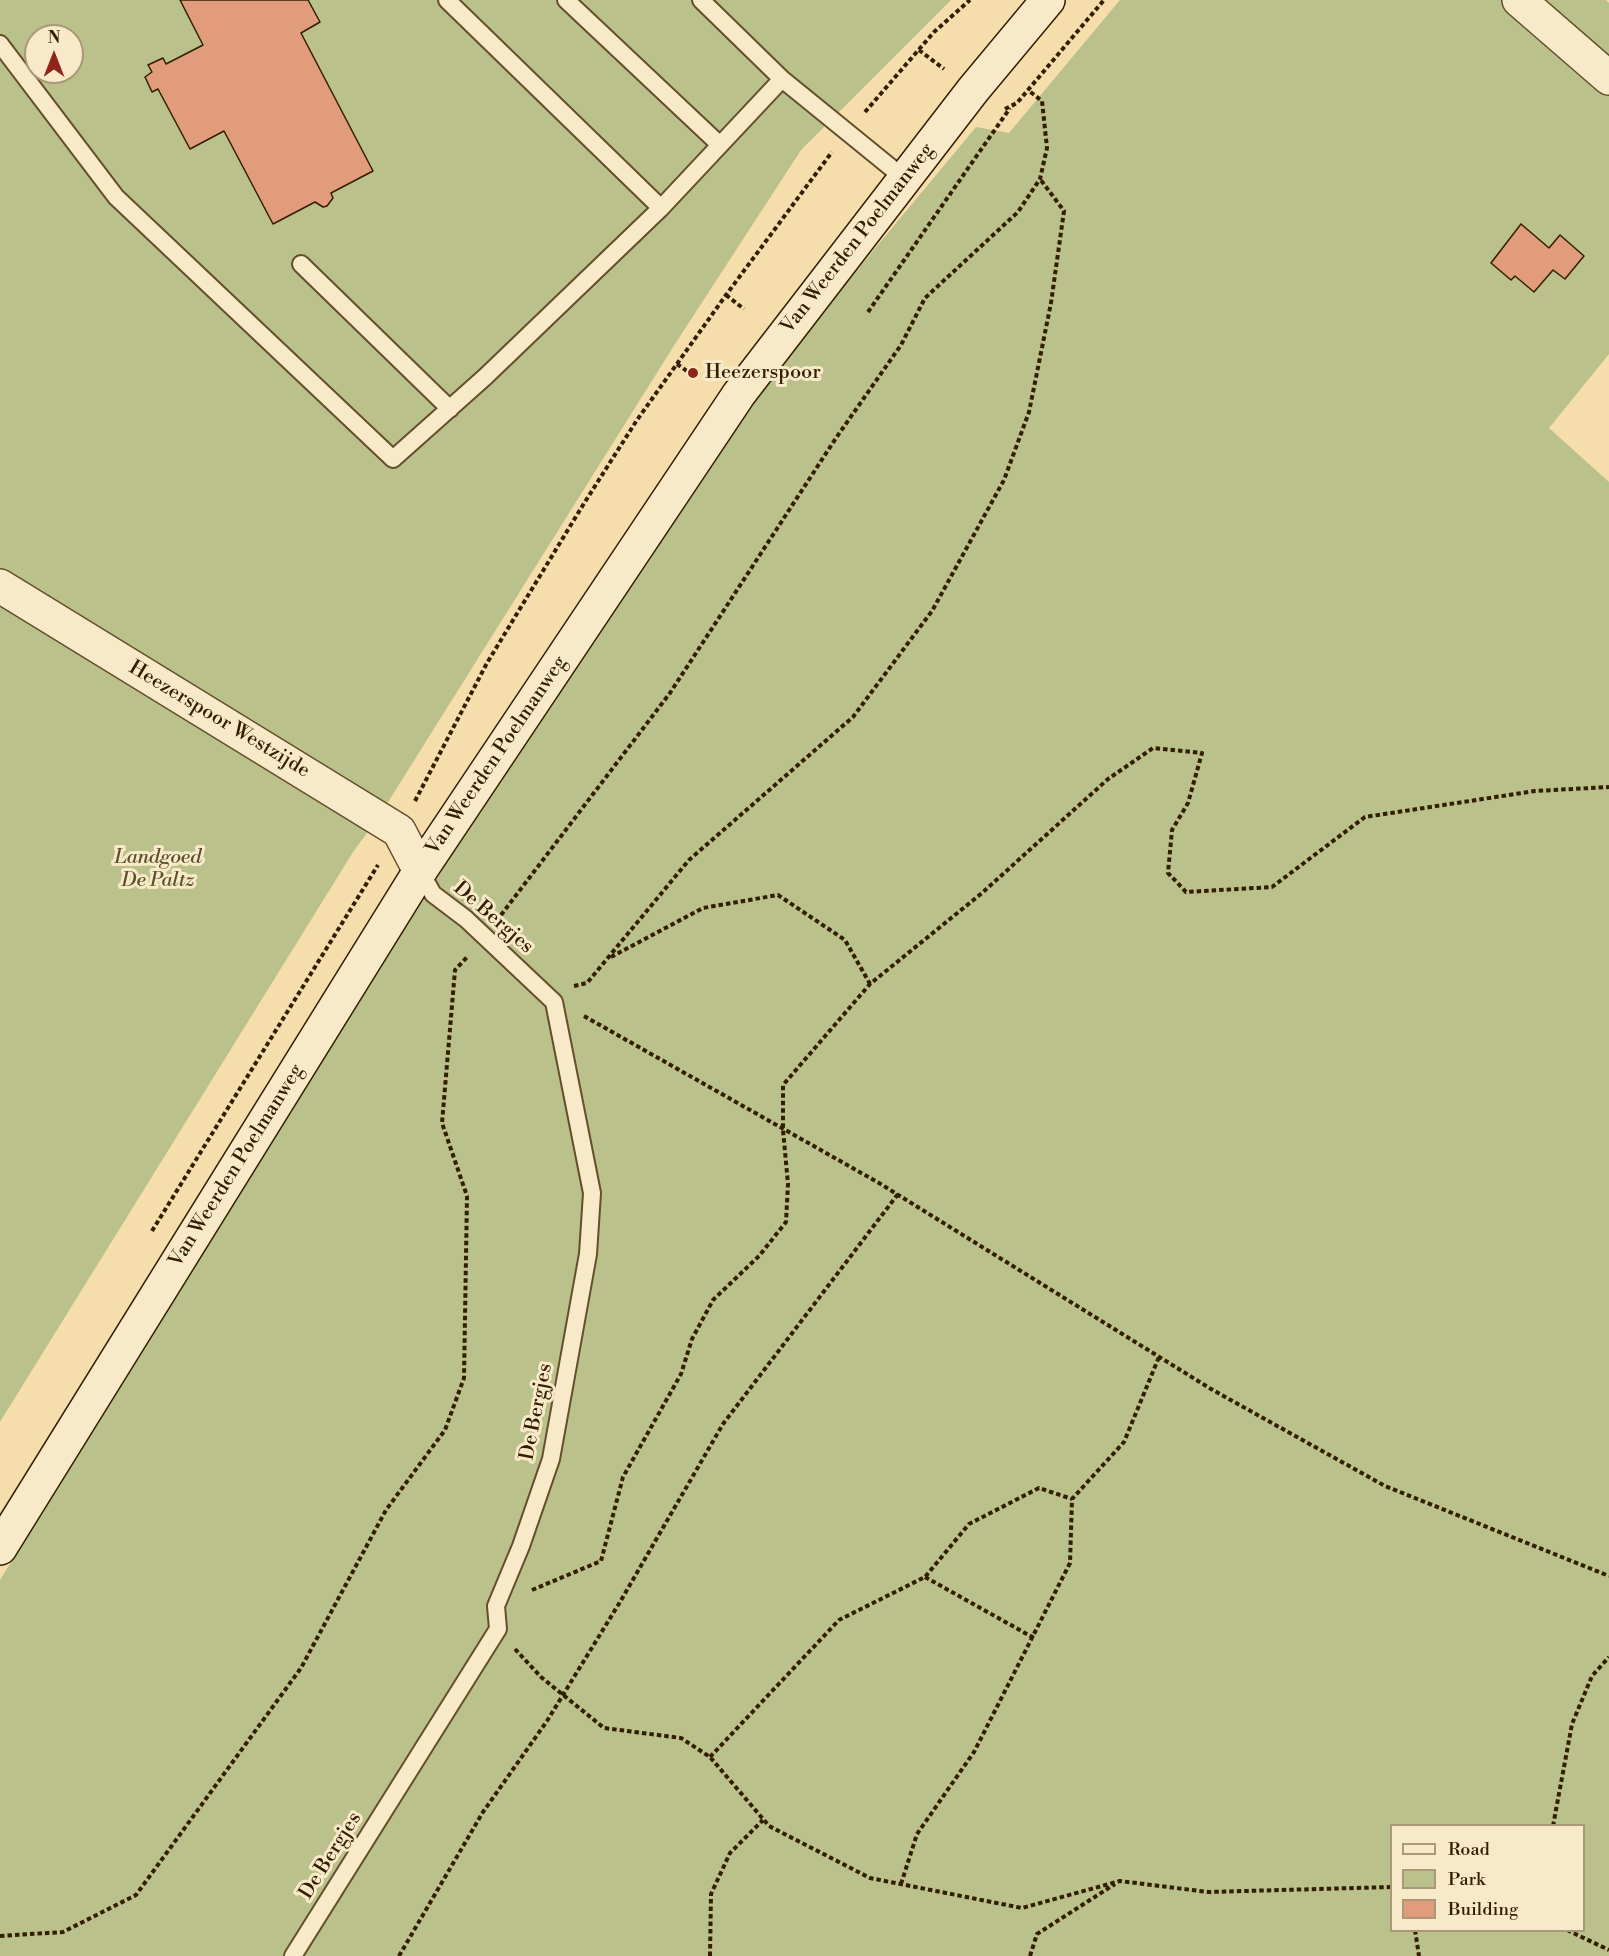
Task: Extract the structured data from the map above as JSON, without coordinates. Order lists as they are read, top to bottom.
{
  "streets": {
    "main road": ["Van Weerden Poelmanweg", "Heezerspoor Westzijde"],
    "lane": ["De Bergjes"]
  },
  "crossings": [
    ["Van Weerden Poelmanweg", "De Bergjes"]
  ],
  "parks": ["Landgoed De Paltz"],
  "places": ["Heezerspoor"],
  "legend": ["Road", "Park", "Building"],
  "north": "top"
}
